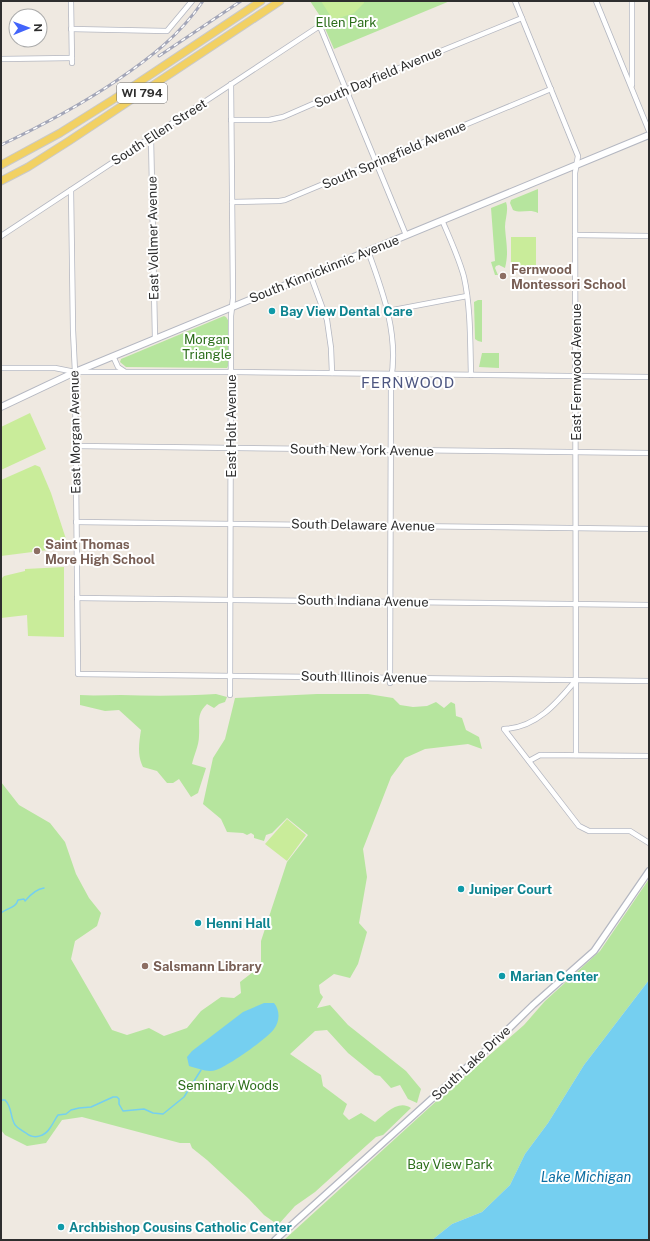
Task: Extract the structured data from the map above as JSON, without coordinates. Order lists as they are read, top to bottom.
{
  "streets": {
    "main road": ["WI 794", "South Kinnickinnic Avenue"],
    "street": [
      "South Dayfield Avenue",
      "South Ellen Street",
      "South Springfield Avenue",
      "East Vollmer Avenue",
      "East Fernwood Avenue",
      "East Holt Avenue",
      "East Morgan Avenue",
      "South New York Avenue",
      "South Delaware Avenue",
      "South Indiana Avenue",
      "South Illinois Avenue",
      "South Lake Drive"
    ]
  },
  "crossings": [
    ["South Dayfield Avenue", "South Ellen Street"],
    ["South Dayfield Avenue", "East Fernwood Avenue"],
    ["South Dayfield Avenue", "East Holt Avenue"],
    ["South Ellen Street", "East Vollmer Avenue"],
    ["South Ellen Street", "East Holt Avenue"],
    ["South Ellen Street", "East Morgan Avenue"],
    ["South Springfield Avenue", "East Fernwood Avenue"],
    ["South Springfield Avenue", "East Holt Avenue"],
    ["East Vollmer Avenue", "South Kinnickinnic Avenue"],
    ["South Kinnickinnic Avenue", "East Fernwood Avenue"],
    ["South Kinnickinnic Avenue", "East Holt Avenue"],
    ["South Kinnickinnic Avenue", "East Morgan Avenue"],
    ["East Fernwood Avenue", "South New York Avenue"],
    ["East Fernwood Avenue", "South Delaware Avenue"],
    ["East Fernwood Avenue", "South Indiana Avenue"],
    ["East Fernwood Avenue", "South Illinois Avenue"],
    ["East Holt Avenue", "South New York Avenue"],
    ["East Holt Avenue", "South Delaware Avenue"],
    ["East Holt Avenue", "South Indiana Avenue"],
    ["East Holt Avenue", "South Illinois Avenue"],
    ["East Morgan Avenue", "South New York Avenue"],
    ["East Morgan Avenue", "South Delaware Avenue"],
    ["East Morgan Avenue", "South Indiana Avenue"],
    ["East Morgan Avenue", "South Illinois Avenue"]
  ],
  "districts": ["FERNWOOD"],
  "water": ["Lake Michigan"],
  "parks": [
    "Ellen Park",
    "Morgan Triangle",
    "Seminary Woods",
    "Bay View Park"
  ],
  "places": [
    "Fernwood Montessori School",
    "Bay View Dental Care",
    "Saint Thomas More High School",
    "Juniper Court",
    "Henni Hall",
    "Salsmann Library",
    "Marian Center",
    "Archbishop Cousins Catholic Center"
  ],
  "north": "right"
}
